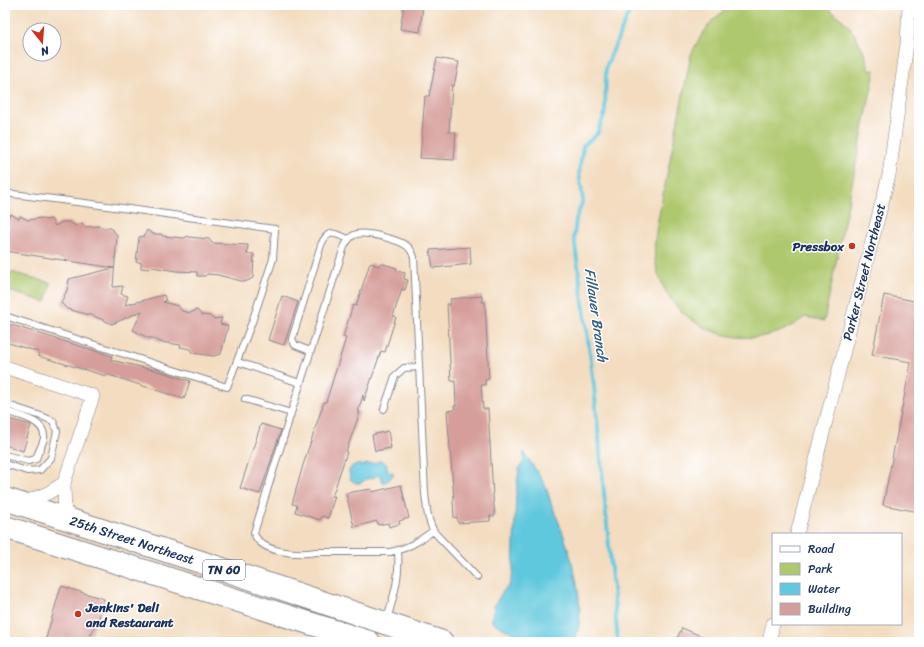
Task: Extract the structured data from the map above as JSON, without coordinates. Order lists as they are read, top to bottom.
{
  "streets": {
    "highway": ["25th Street Northeast", "TN 60"],
    "street": ["Parker Street Northeast"]
  },
  "water": ["Fillauer Branch"],
  "places": ["Pressbox", "Jenkins' Deli and Restaurant"],
  "legend": [
    "Road",
    "Park",
    "Water",
    "Building"
  ],
  "north": "bottom"
}
